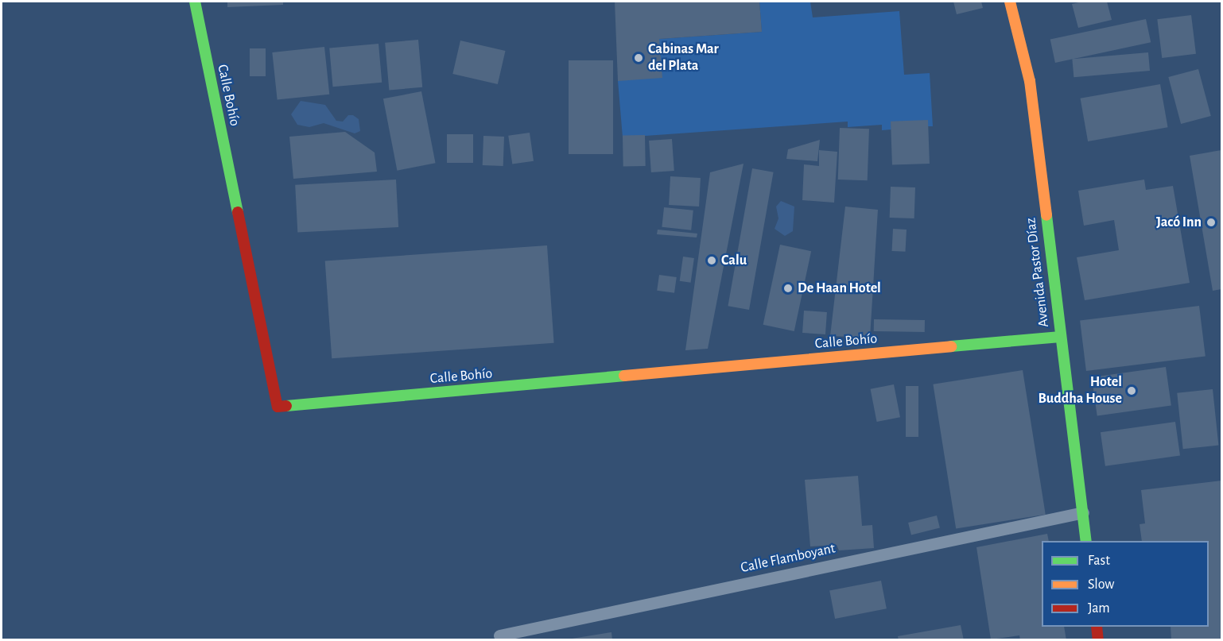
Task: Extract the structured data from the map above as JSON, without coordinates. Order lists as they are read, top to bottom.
{
  "streets": {
    "street": ["Calle Bohío", "Avenida Pastor Díaz"],
    "lane": ["Calle Flamboyant"]
  },
  "crossings": [
    ["Calle Bohío", "Avenida Pastor Díaz"],
    ["Avenida Pastor Díaz", "Calle Flamboyant"]
  ],
  "places": [
    "Cabinas Mar del Plata",
    "Jacó Inn",
    "Calu",
    "De Haan Hotel",
    "Hotel Buddha House"
  ],
  "legend": ["Fast", "Slow", "Jam"]
}
